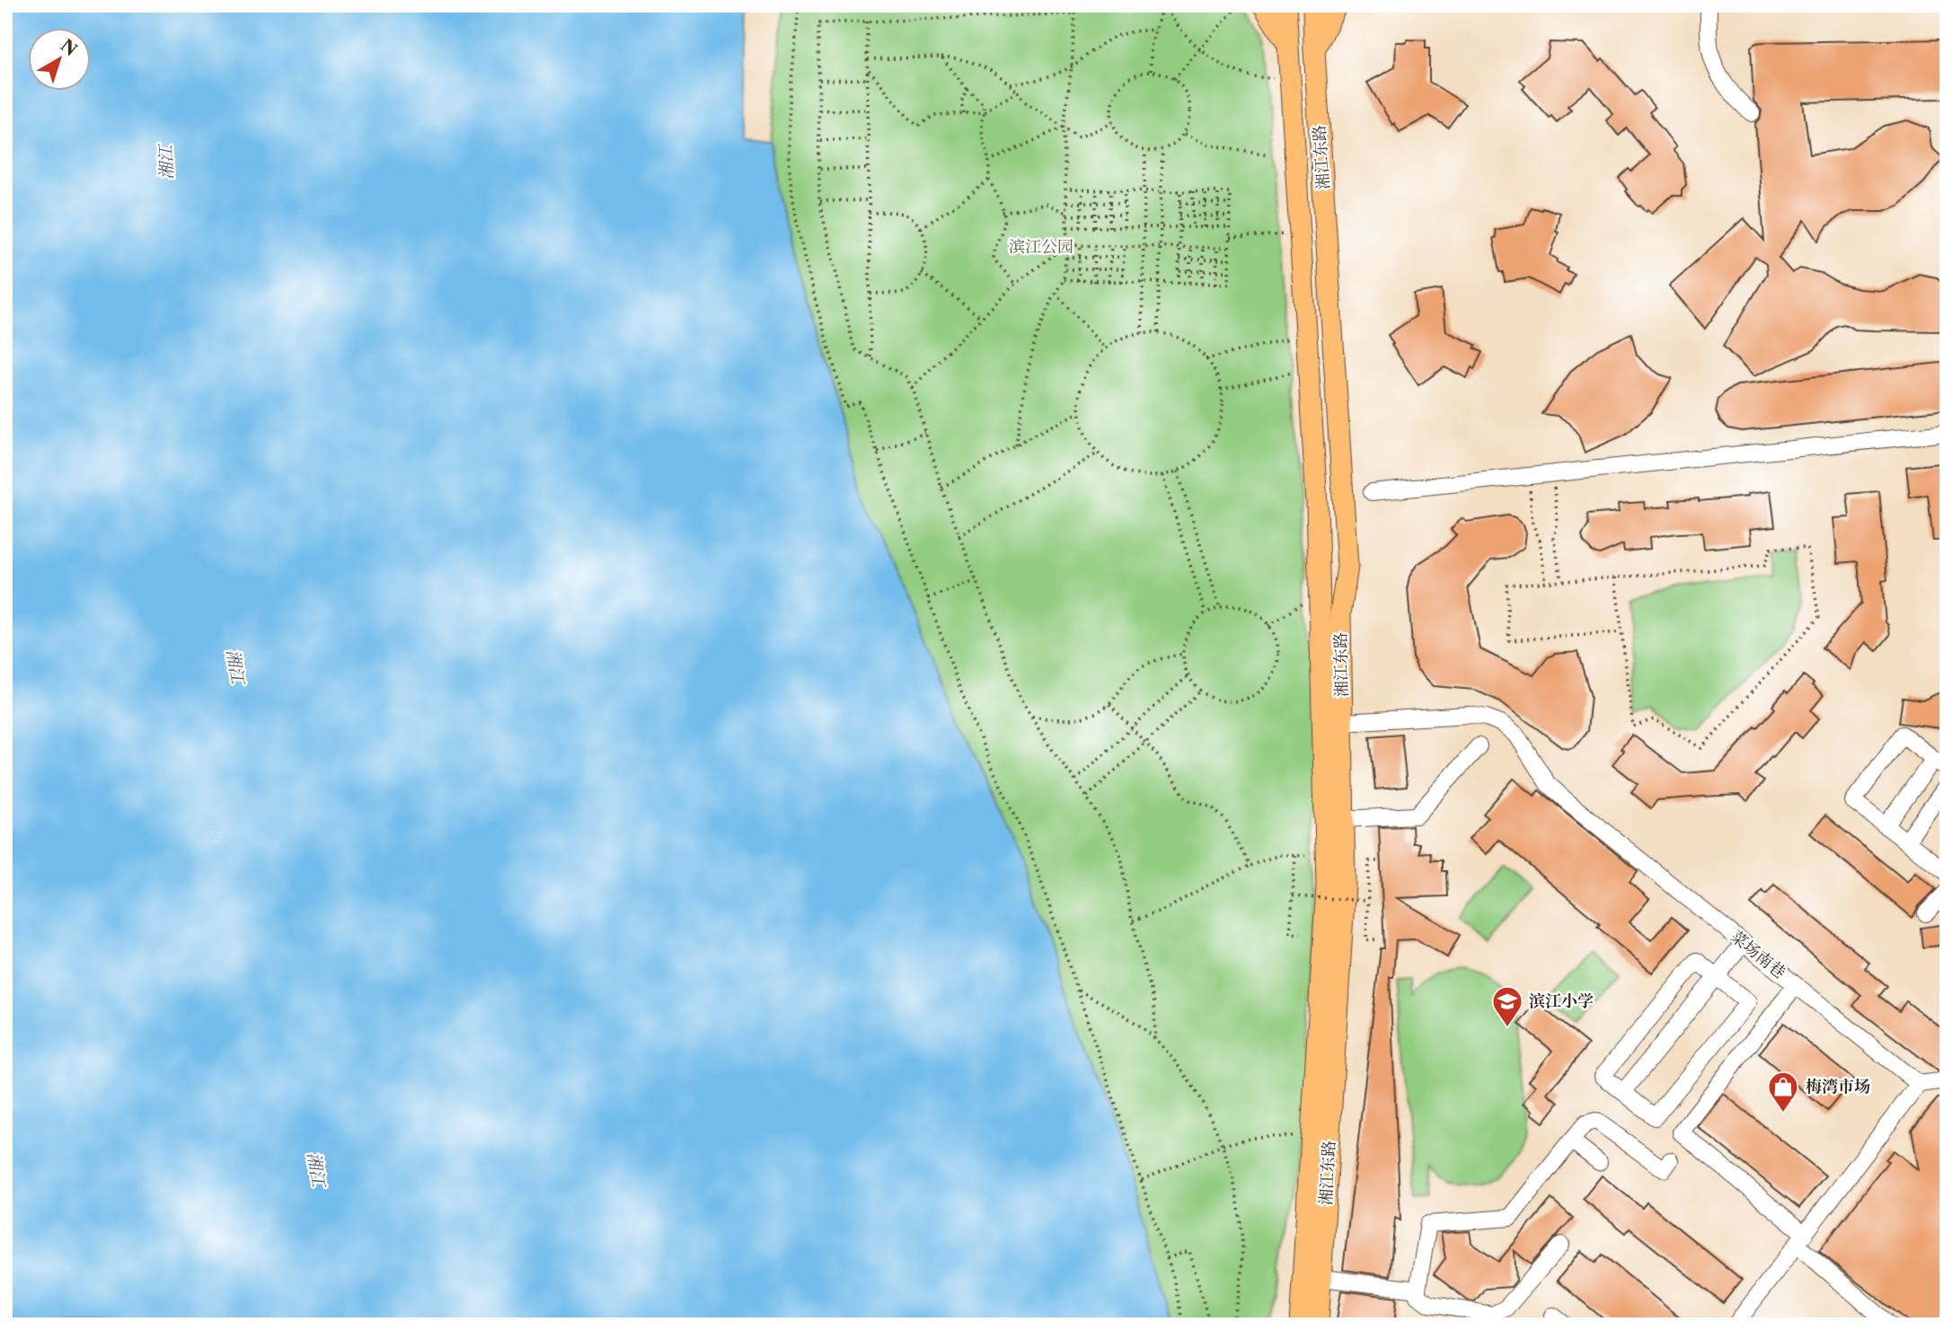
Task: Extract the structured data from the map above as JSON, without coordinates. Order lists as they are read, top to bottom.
{
  "streets": {
    "main road": ["湘江东路"],
    "street": ["菜场南巷"]
  },
  "crossings": [
    ["湘江东路", "菜场南巷"]
  ],
  "water": ["湘江"],
  "parks": ["滨江公园"],
  "places": {
    "school or university": ["滨江小学"],
    "shop": ["梅湾市场"]
  },
  "north": "top right"
}
